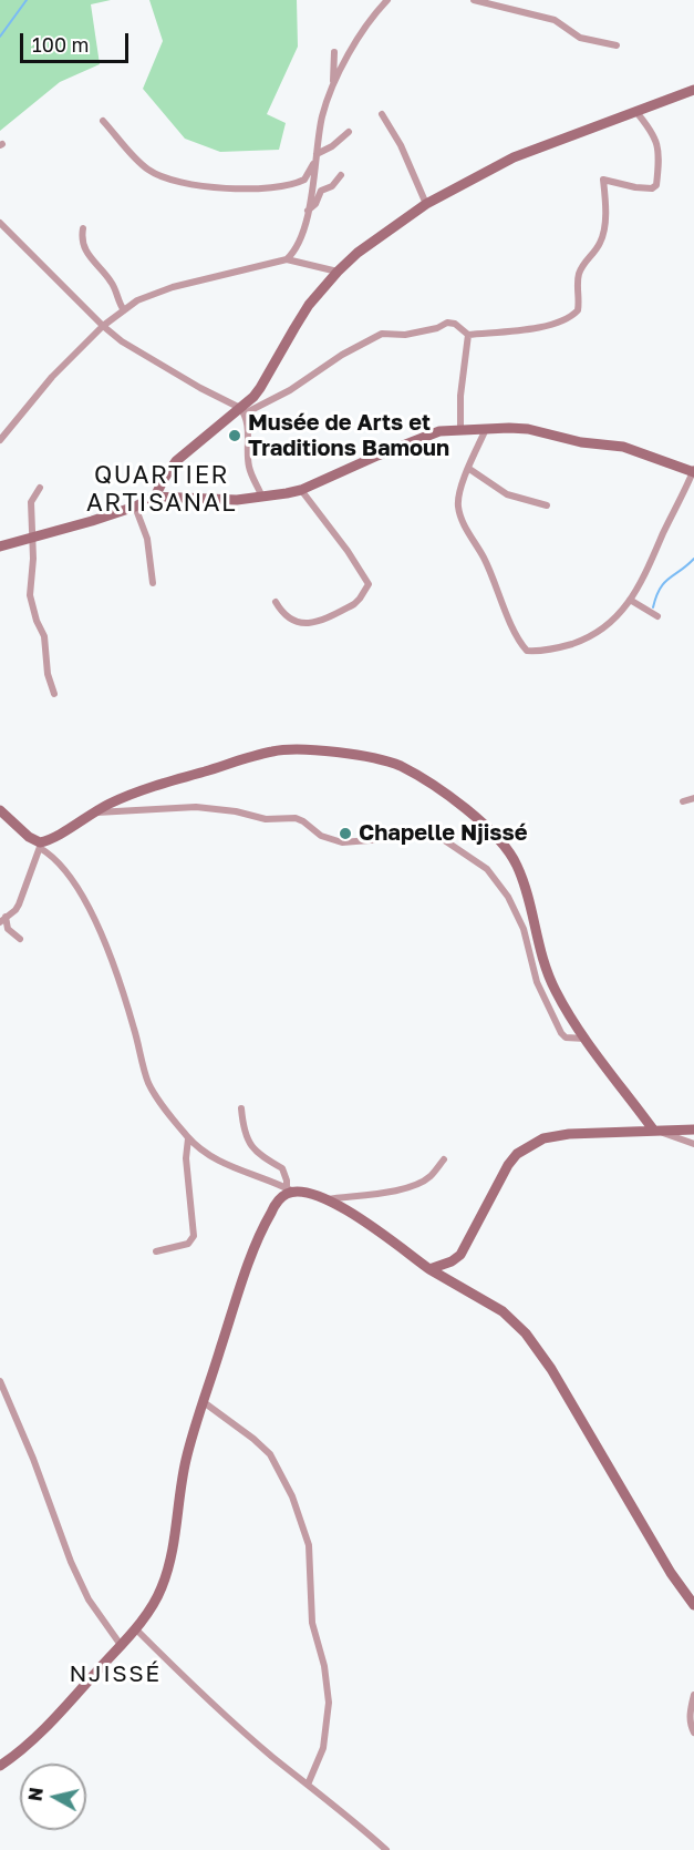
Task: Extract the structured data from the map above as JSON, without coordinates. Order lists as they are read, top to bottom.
{
  "districts": ["QUARTIER ARTISANAL", "NJISSÉ"],
  "places": ["Musée de Arts et Traditions Bamoun", "Chapelle Njissé"],
  "scale_bar": "100 m",
  "north": "left"
}
